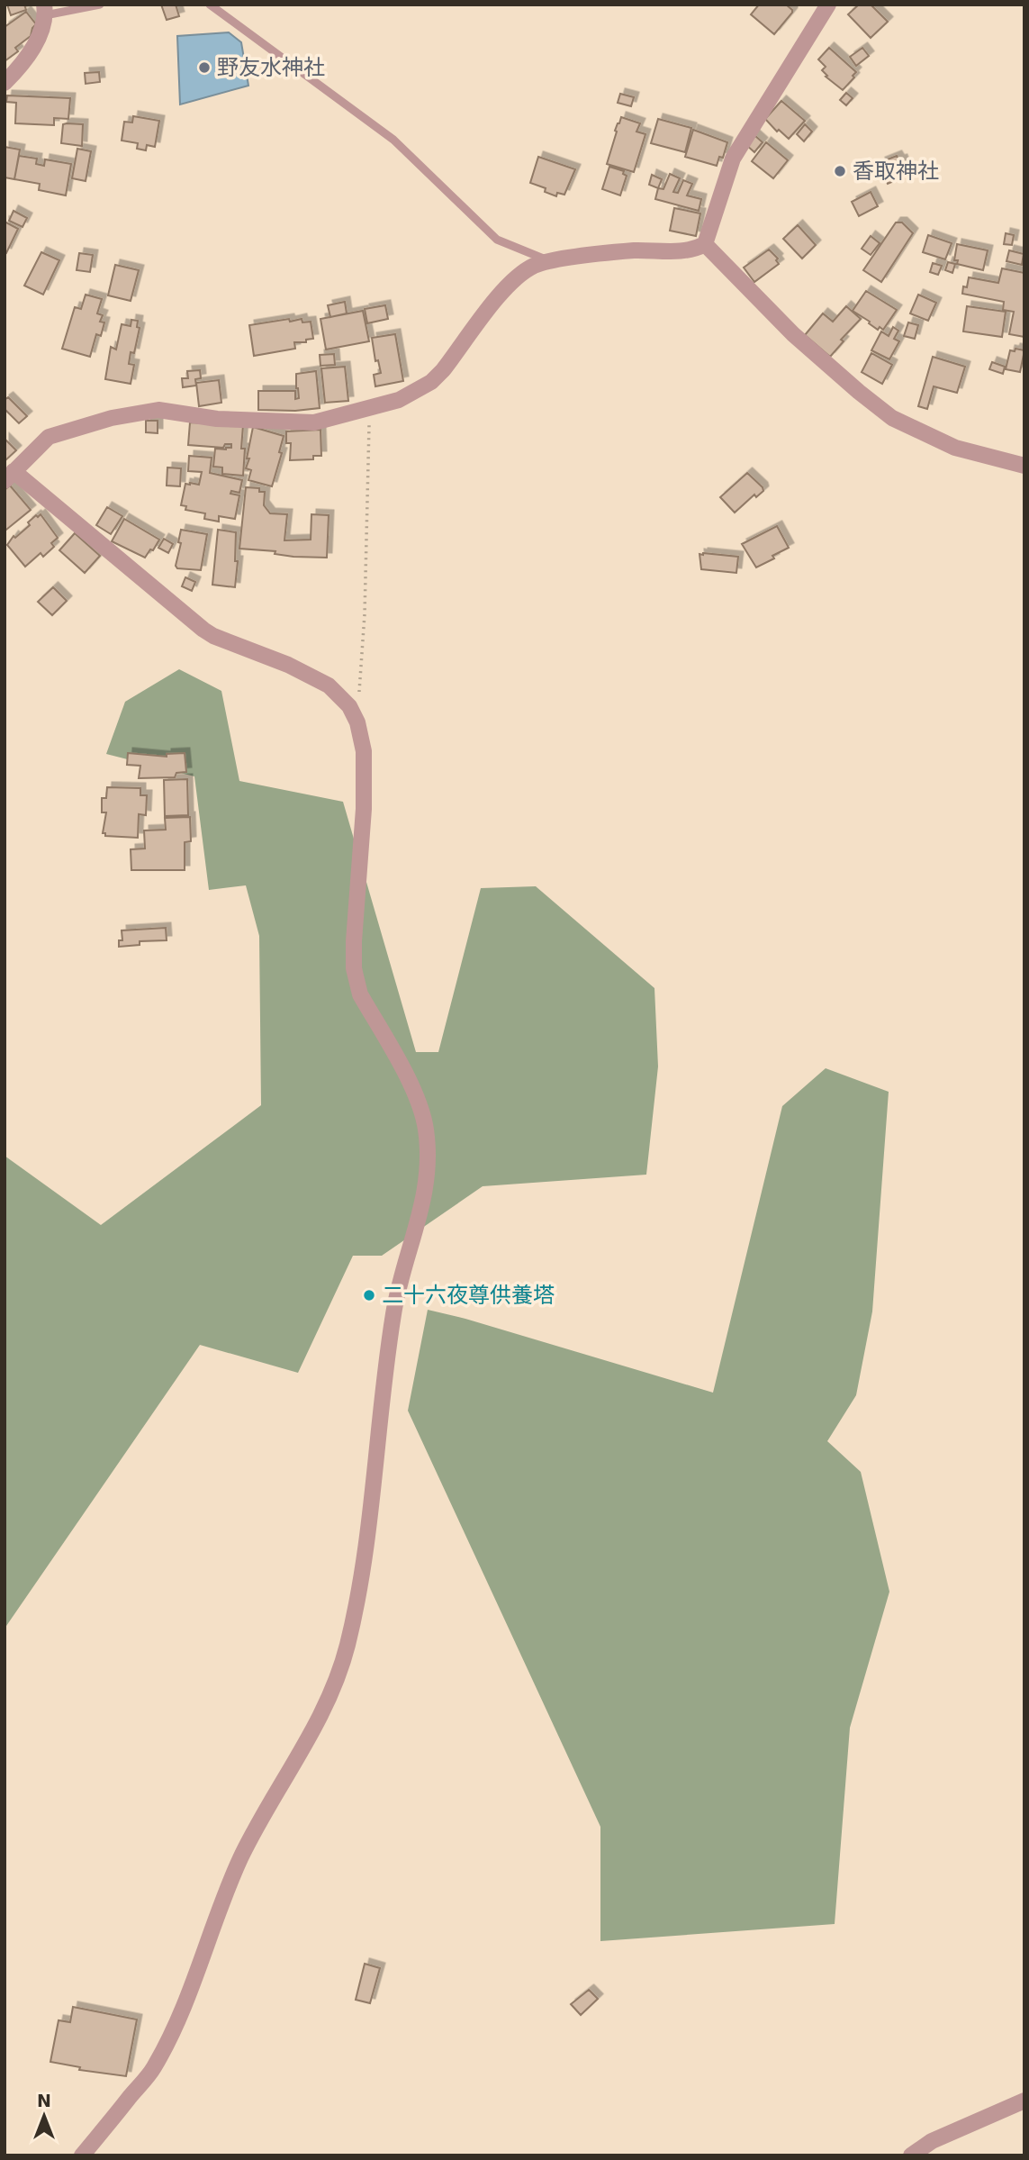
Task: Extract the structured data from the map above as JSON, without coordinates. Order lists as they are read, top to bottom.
{
  "places": ["野友水神社", "香取神社", "二十六夜尊供養塔"],
  "north": "top"
}
